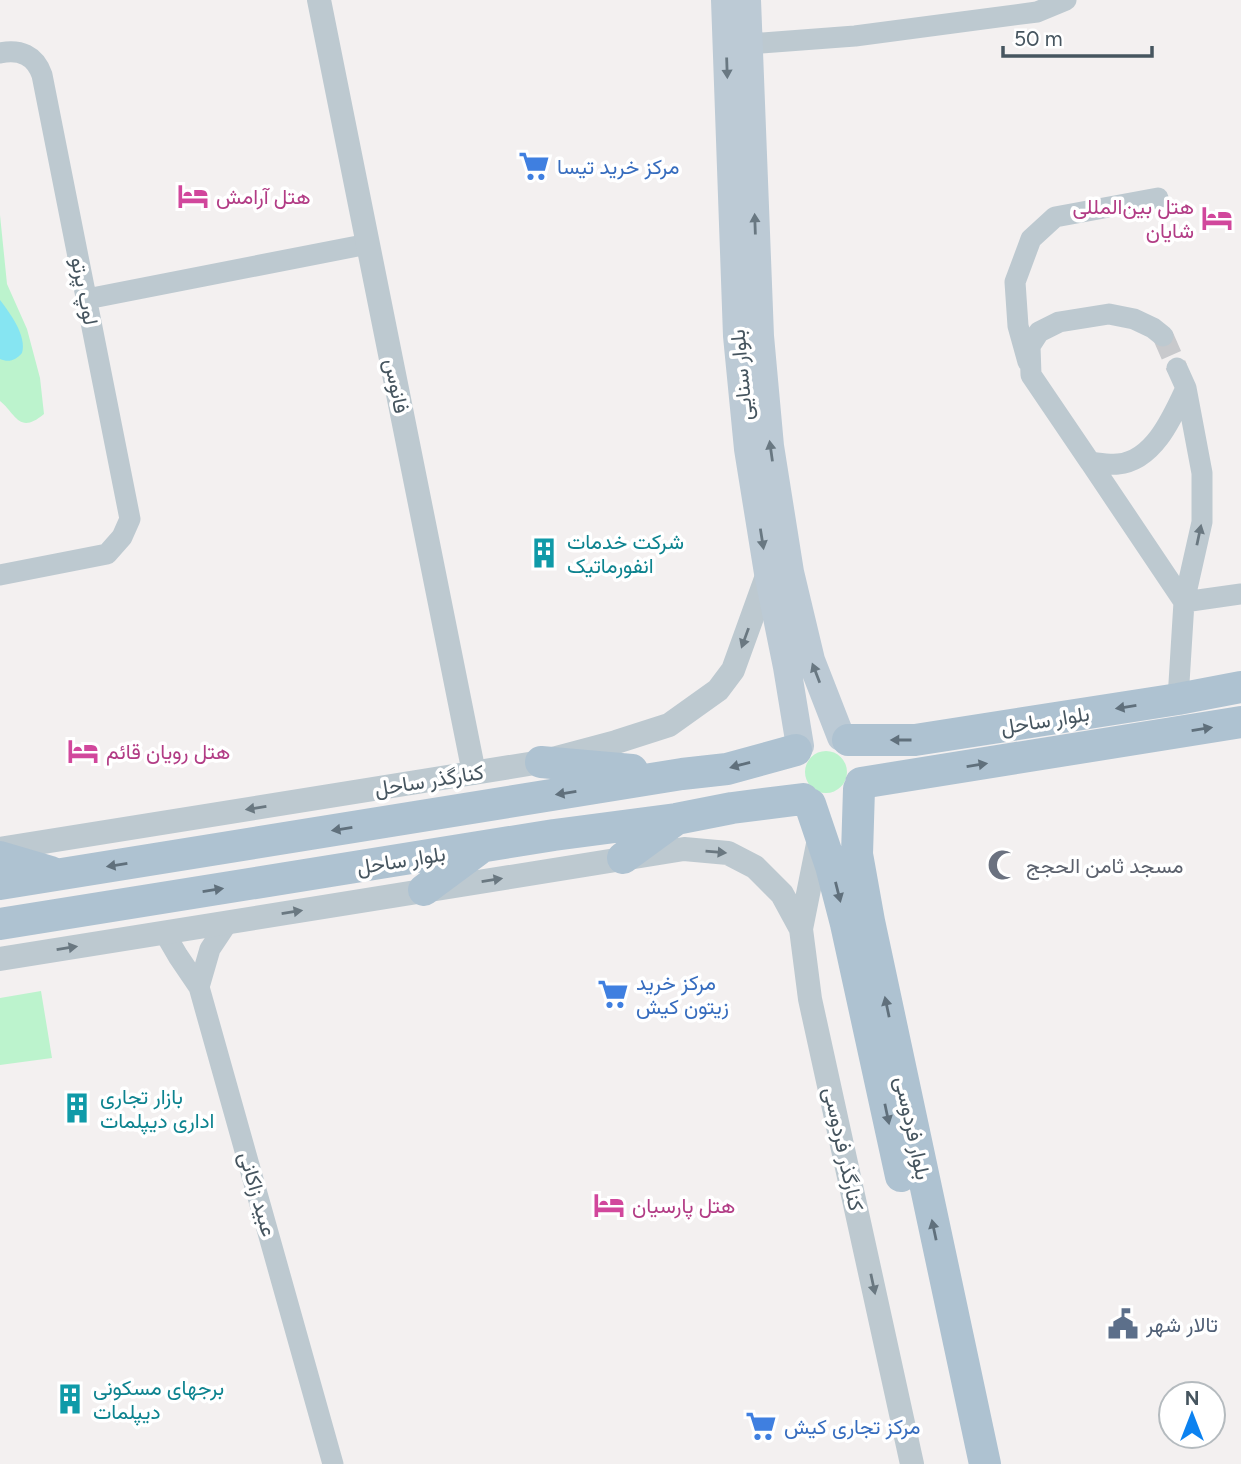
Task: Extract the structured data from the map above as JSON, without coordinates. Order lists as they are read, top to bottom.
{
  "streets": {
    "main road": ["بلوار سنایی", "بلوار ساحل", "بلوار فردوسی"],
    "street": [
      "لوپ پرتو",
      "فانوس",
      "کنارگذر ساحل",
      "کنارگذر فردوسی",
      "عبید زاکانی"
    ]
  },
  "crossings": [
    ["بلوار سنایی", "بلوار ساحل"],
    ["بلوار سنایی", "کنارگذر ساحل"],
    ["بلوار سنایی", "بلوار فردوسی"],
    ["فانوس", "کنارگذر ساحل"],
    ["بلوار ساحل", "بلوار فردوسی"],
    ["بلوار فردوسی", "کنارگذر فردوسی"]
  ],
  "one_way": ["کنارگذر فردوسی"],
  "places": {
    "supermarket": ["مرکز خرید تیسا", "مرکز خرید زیتون کیش", "مرکز تجاری کیش"],
    "hotel": [
      "هتل آرامش",
      "هتل بین‌المللی شایان",
      "هتل رویان قائم",
      "هتل پارسیان"
    ],
    "building": ["شرکت خدمات انفورماتیک", "بازار تجاری اداری دیپلمات", "برجهای مسکونی دیپلمات"],
    "mosque": ["مسجد ثامن الحجج"],
    "public building": ["تالار شهر"]
  },
  "scale_bar": "50 m",
  "north": "top"
}
